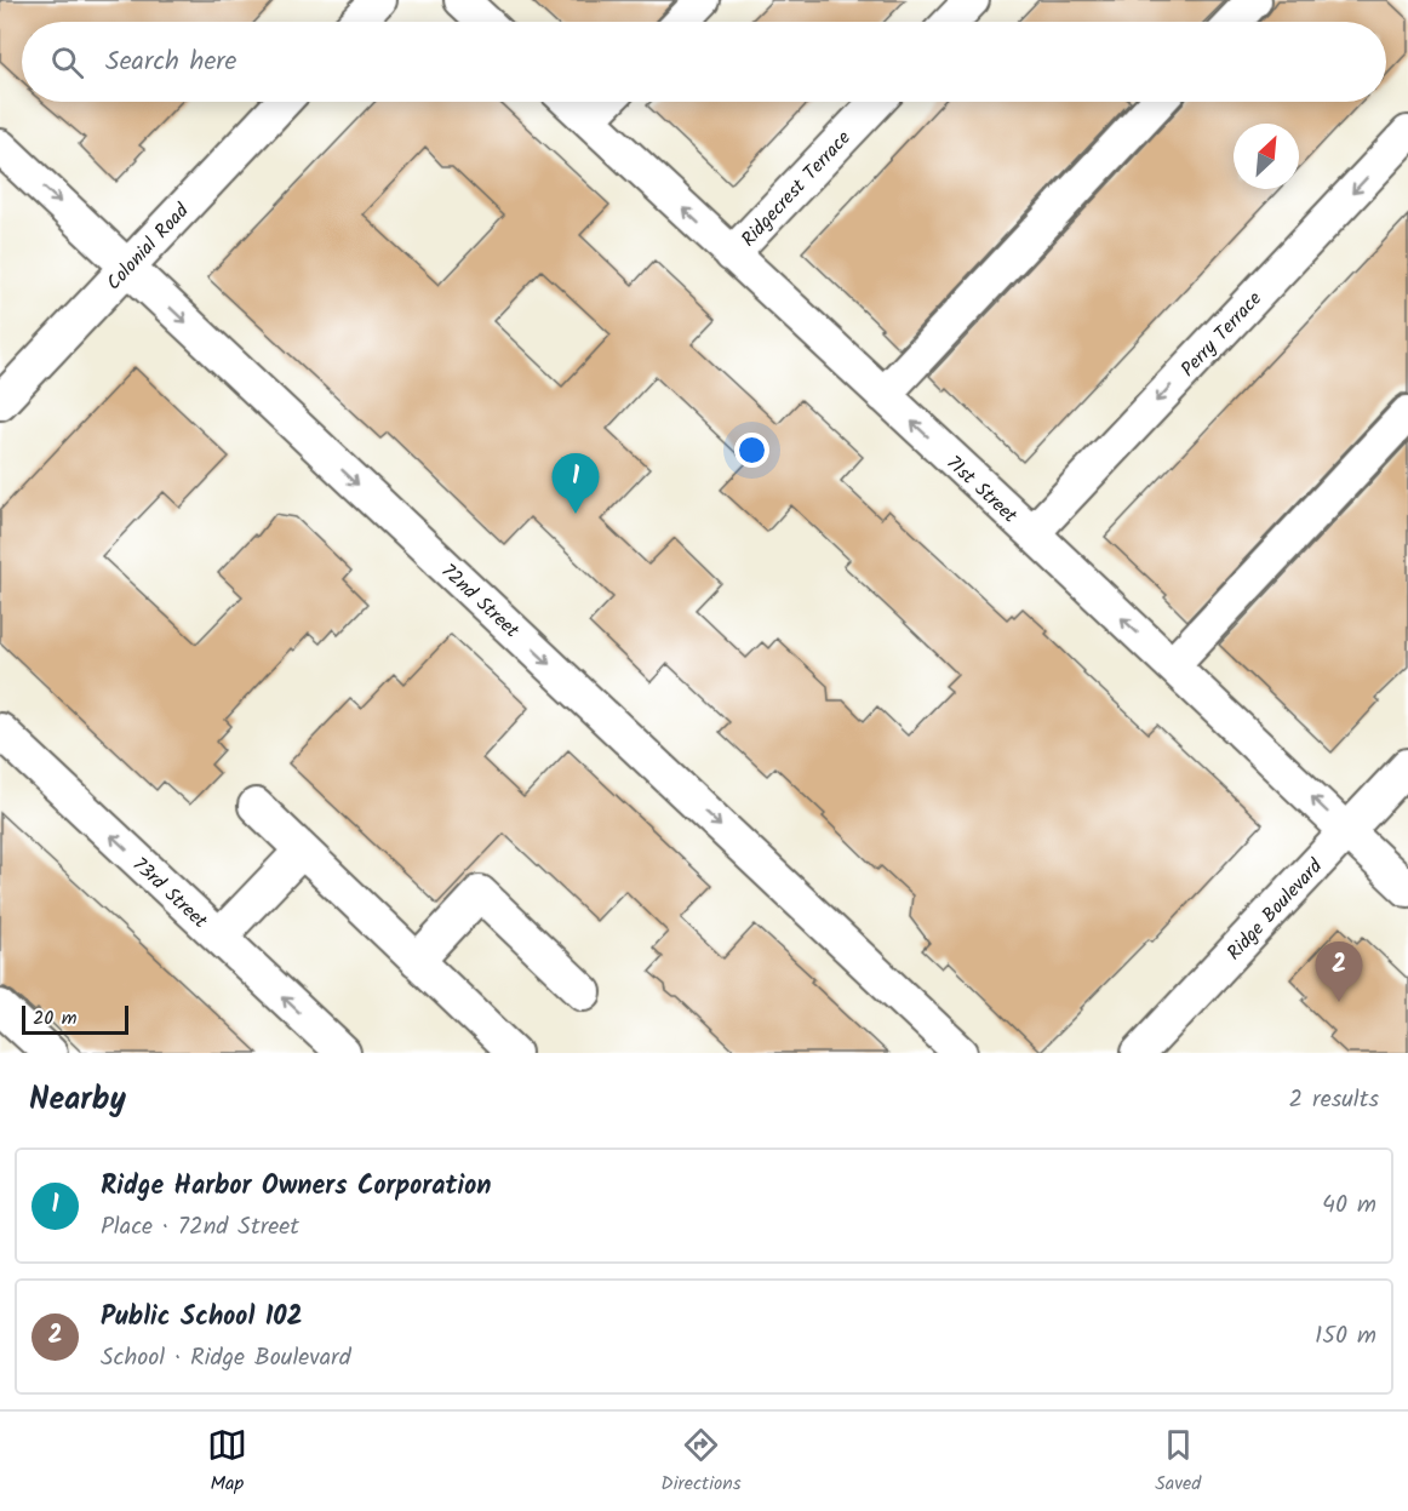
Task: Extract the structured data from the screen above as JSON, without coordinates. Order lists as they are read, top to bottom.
{
  "streets": {
    "street": [
      "Ridgecrest Terrace",
      "Colonial Road",
      "Perry Terrace",
      "71st Street",
      "72nd Street",
      "73rd Street",
      "Ridge Boulevard"
    ]
  },
  "crossings": [
    ["Ridgecrest Terrace", "71st Street"],
    ["Colonial Road", "72nd Street"],
    ["Perry Terrace", "71st Street"],
    ["71st Street", "Ridge Boulevard"]
  ],
  "one_way": ["71st Street", "72nd Street"],
  "scale_bar": "20 m",
  "north": "top right",
  "page": {
    "search": "Search here",
    "pins": ["1", "2"],
    "scale": "20 m",
    "heading": ["Nearby", "2 results"],
    "list": [
      {
        "mark": "1",
        "name": "Ridge Harbor Owners Corporation",
        "note": "Place · 72nd Street",
        "value": "40 m"
      },
      {
        "mark": "2",
        "name": "Public School 102",
        "note": "School · Ridge Boulevard",
        "value": "150 m"
      }
    ],
    "nav": ["Map", "Directions", "Saved"]
  }
}
